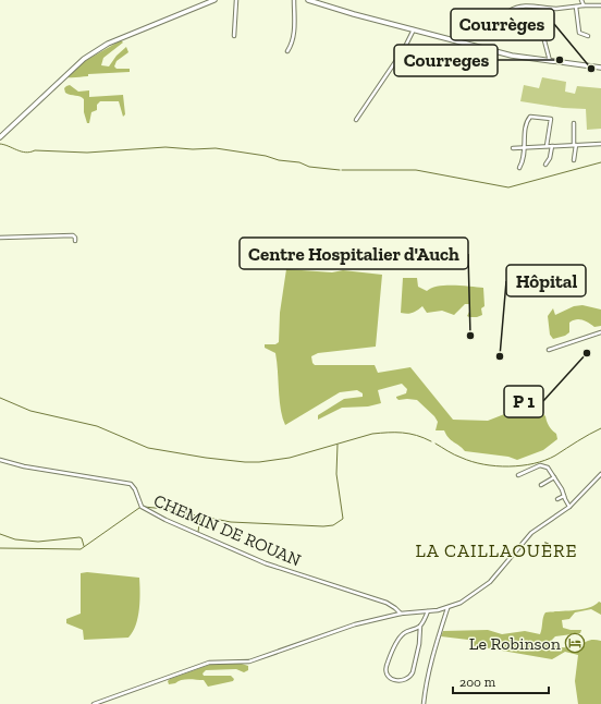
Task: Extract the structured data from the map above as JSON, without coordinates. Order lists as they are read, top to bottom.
{
  "streets": {
    "street": ["CHEMIN DE ROUAN"]
  },
  "districts": ["LA CAILLAOUÈRE"],
  "places": {
    "other": [
      "Courreges",
      "Courrèges",
      "Centre Hospitalier d'Auch",
      "P 1",
      "Hôpital"
    ],
    "hotel": ["Le Robinson"]
  },
  "scale_bar": "200 m"
}
